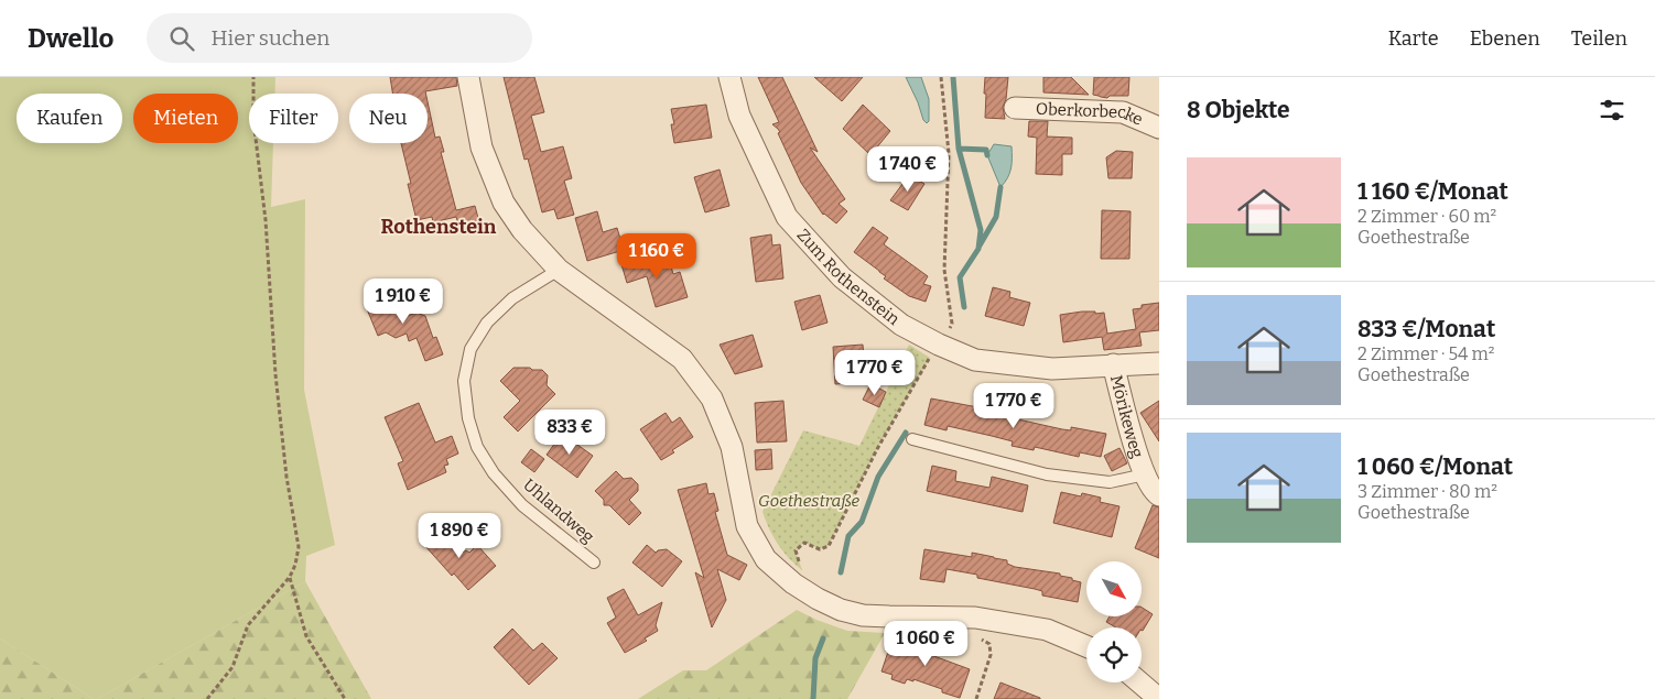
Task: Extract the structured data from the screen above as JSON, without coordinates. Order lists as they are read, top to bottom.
{
  "streets": {
    "street": ["Oberkorbecke", "Zum Rothenstein", "Mörikeweg"],
    "lane": ["Uhlandweg"]
  },
  "crossings": [
    ["Zum Rothenstein", "Mörikeweg"]
  ],
  "districts": ["Rothenstein"],
  "parks": ["Goethestraße"],
  "north": "bottom right",
  "page": {
    "header": "Dwello",
    "search": "Hier suchen",
    "nav": ["Karte", "Ebenen", "Teilen"],
    "heading": "8 Objekte",
    "chip": [
      "Kaufen",
      "Mieten",
      "Filter",
      "Neu"
    ],
    "list": [
      {
        "name": "1 160 €/Monat",
        "note": "2 Zimmer · 60 m² · Goethestraße"
      },
      {
        "name": "833 €/Monat",
        "note": "2 Zimmer · 54 m² · Goethestraße"
      },
      {
        "name": "1 060 €/Monat",
        "note": "3 Zimmer · 80 m² · Goethestraße"
      }
    ],
    "price": [
      "1 740 €",
      "1 160 €",
      "1 910 €",
      "1 770 €",
      "1 770 €",
      "833 €",
      "1 890 €",
      "1 060 €"
    ]
  }
}
